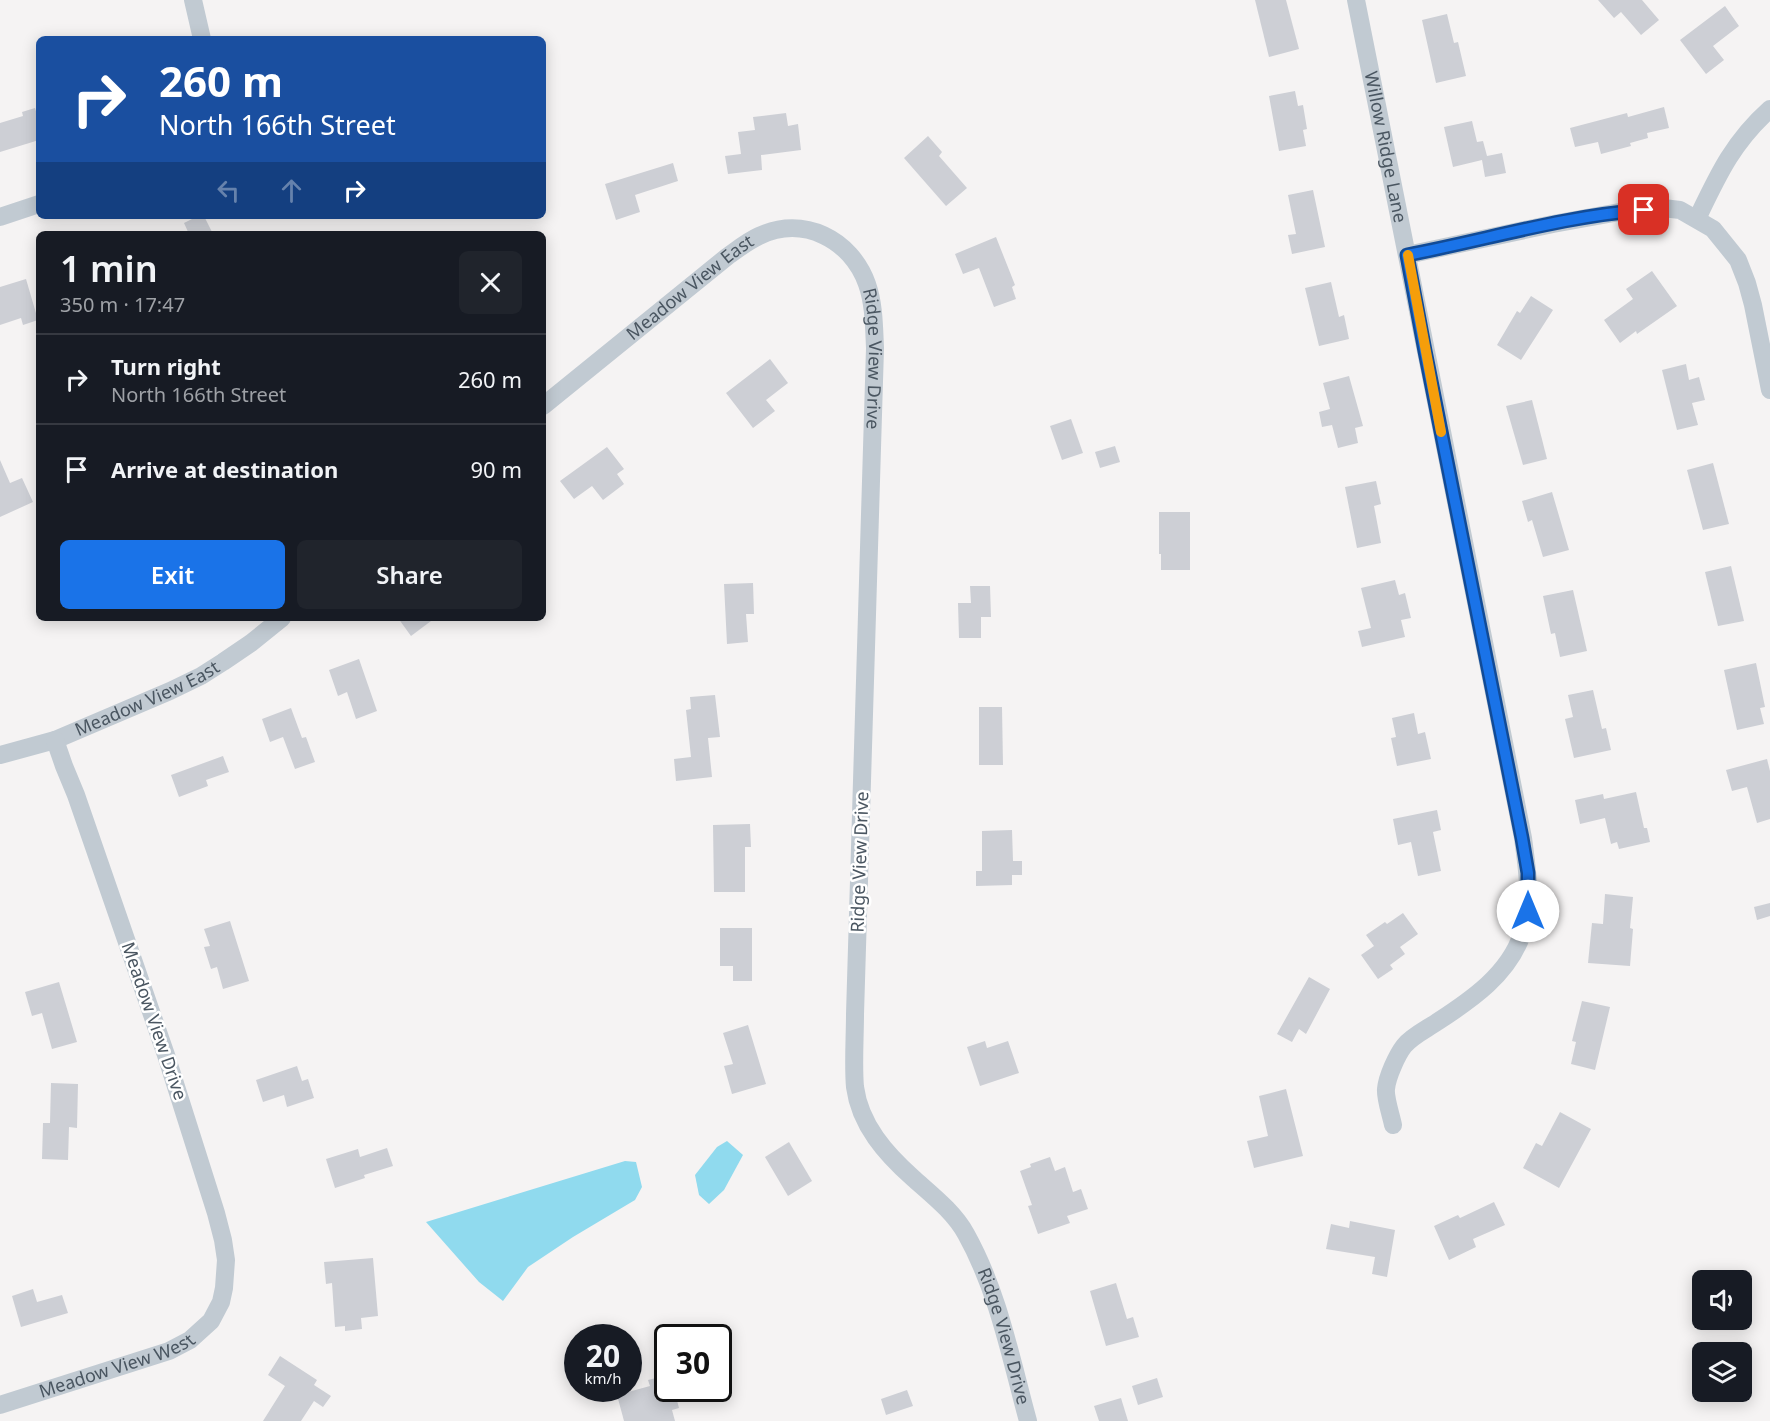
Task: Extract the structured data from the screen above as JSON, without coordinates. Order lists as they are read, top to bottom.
{
  "streets": {
    "street": [
      "Willow Ridge Lane",
      "Meadow View East",
      "Ridge View Drive",
      "Meadow View Drive",
      "Meadow View West"
    ]
  },
  "crossings": [
    ["Meadow View East", "Ridge View Drive"],
    ["Meadow View East", "Meadow View Drive"],
    ["Meadow View Drive", "Meadow View West"]
  ],
  "page": {
    "turn": ["260 m", "North 166th Street"],
    "heading": ["1 min", "350 m · 17:47"],
    "list": [
      {
        "name": "Turn right",
        "note": "North 166th Street",
        "value": "260 m"
      },
      {
        "name": "Arrive at destination",
        "value": "90 m"
      }
    ],
    "buttons": ["Exit", "Share"],
    "speed": "20 km/h",
    "limit": "30"
  }
}
